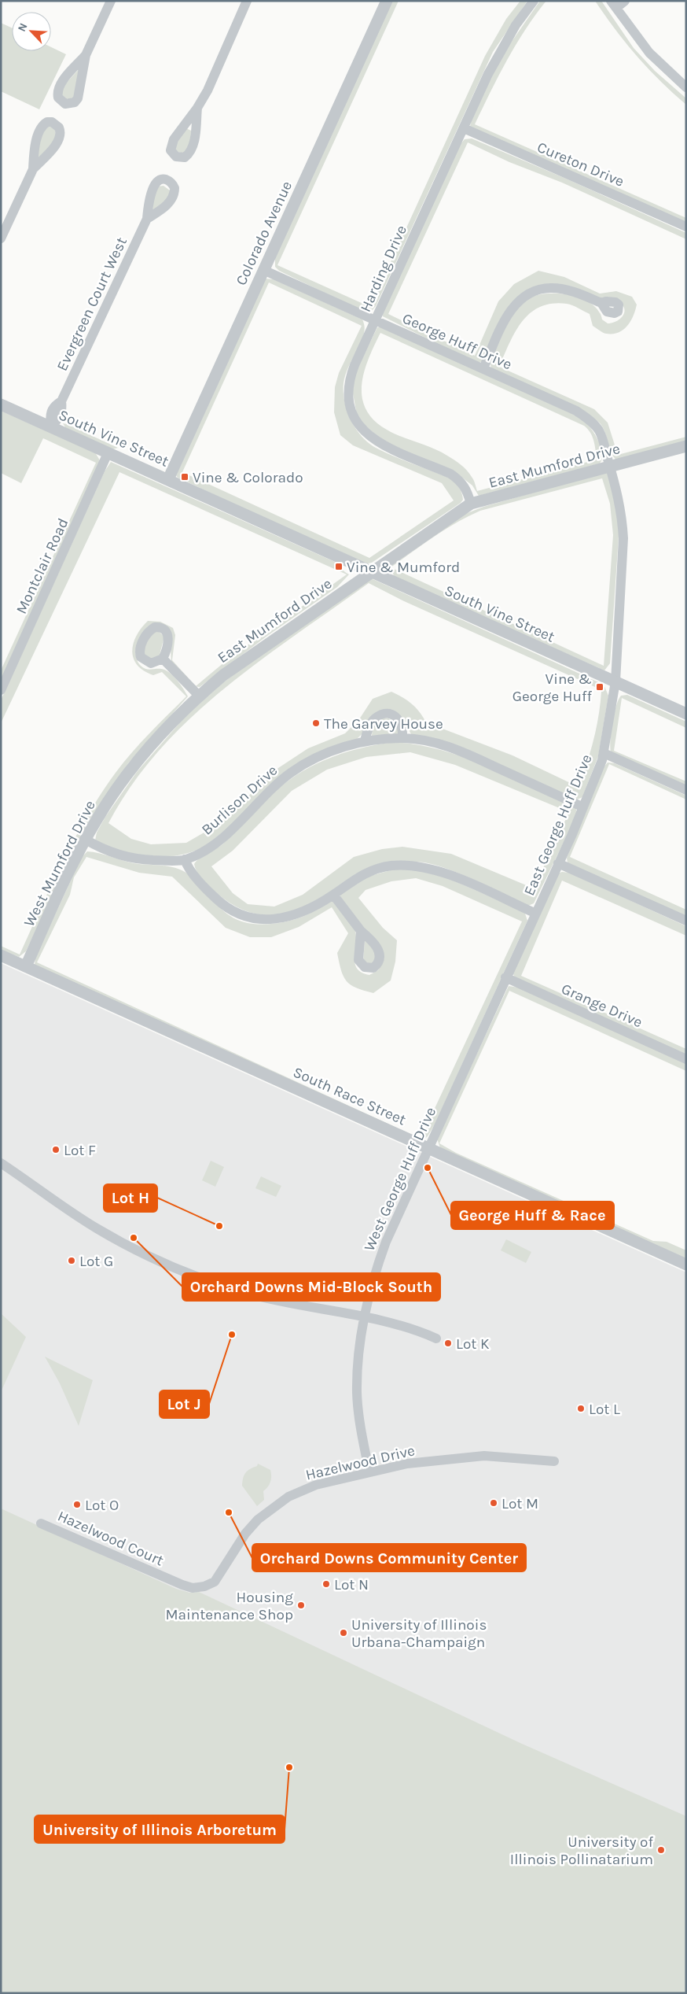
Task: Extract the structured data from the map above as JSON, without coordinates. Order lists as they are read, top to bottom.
{
  "streets": {
    "street": [
      "Cureton Drive",
      "Colorado Avenue",
      "Harding Drive",
      "Evergreen Court West",
      "George Huff Drive",
      "South Vine Street",
      "East Mumford Drive",
      "Montclair Road",
      "Burlison Drive",
      "East George Huff Drive",
      "West Mumford Drive",
      "Grange Drive",
      "South Race Street",
      "West George Huff Drive",
      "Hazelwood Drive",
      "Hazelwood Court"
    ]
  },
  "crossings": [
    ["Cureton Drive", "Harding Drive"],
    ["Colorado Avenue", "George Huff Drive"],
    ["Colorado Avenue", "South Vine Street"],
    ["Harding Drive", "George Huff Drive"],
    ["Harding Drive", "East Mumford Drive"],
    ["Evergreen Court West", "South Vine Street"],
    ["George Huff Drive", "East Mumford Drive"],
    ["George Huff Drive", "East George Huff Drive"],
    ["South Vine Street", "East Mumford Drive"],
    ["South Vine Street", "Montclair Road"],
    ["South Vine Street", "East George Huff Drive"],
    ["East Mumford Drive", "East George Huff Drive"],
    ["East Mumford Drive", "West Mumford Drive"],
    ["Burlison Drive", "East George Huff Drive"],
    ["Burlison Drive", "West Mumford Drive"],
    ["East George Huff Drive", "West George Huff Drive"],
    ["West Mumford Drive", "South Race Street"],
    ["Grange Drive", "West George Huff Drive"],
    ["South Race Street", "West George Huff Drive"],
    ["West George Huff Drive", "Hazelwood Drive"],
    ["Hazelwood Drive", "Hazelwood Court"]
  ],
  "places": {
    "transit": ["Vine & Colorado", "Vine & Mumford", "Vine & George Huff"],
    "other": [
      "The Garvey House",
      "Lot F",
      "George Huff & Race",
      "Lot H",
      "Orchard Downs Mid-Block South",
      "Lot G",
      "Lot J",
      "Lot K",
      "Lot L",
      "Lot M",
      "Lot O",
      "Orchard Downs Community Center",
      "Lot N",
      "Housing Maintenance Shop",
      "University of Illinois Urbana-Champaign",
      "University of Illinois Arboretum",
      "University of Illinois Pollinatarium"
    ]
  },
  "north": "top left"
}
